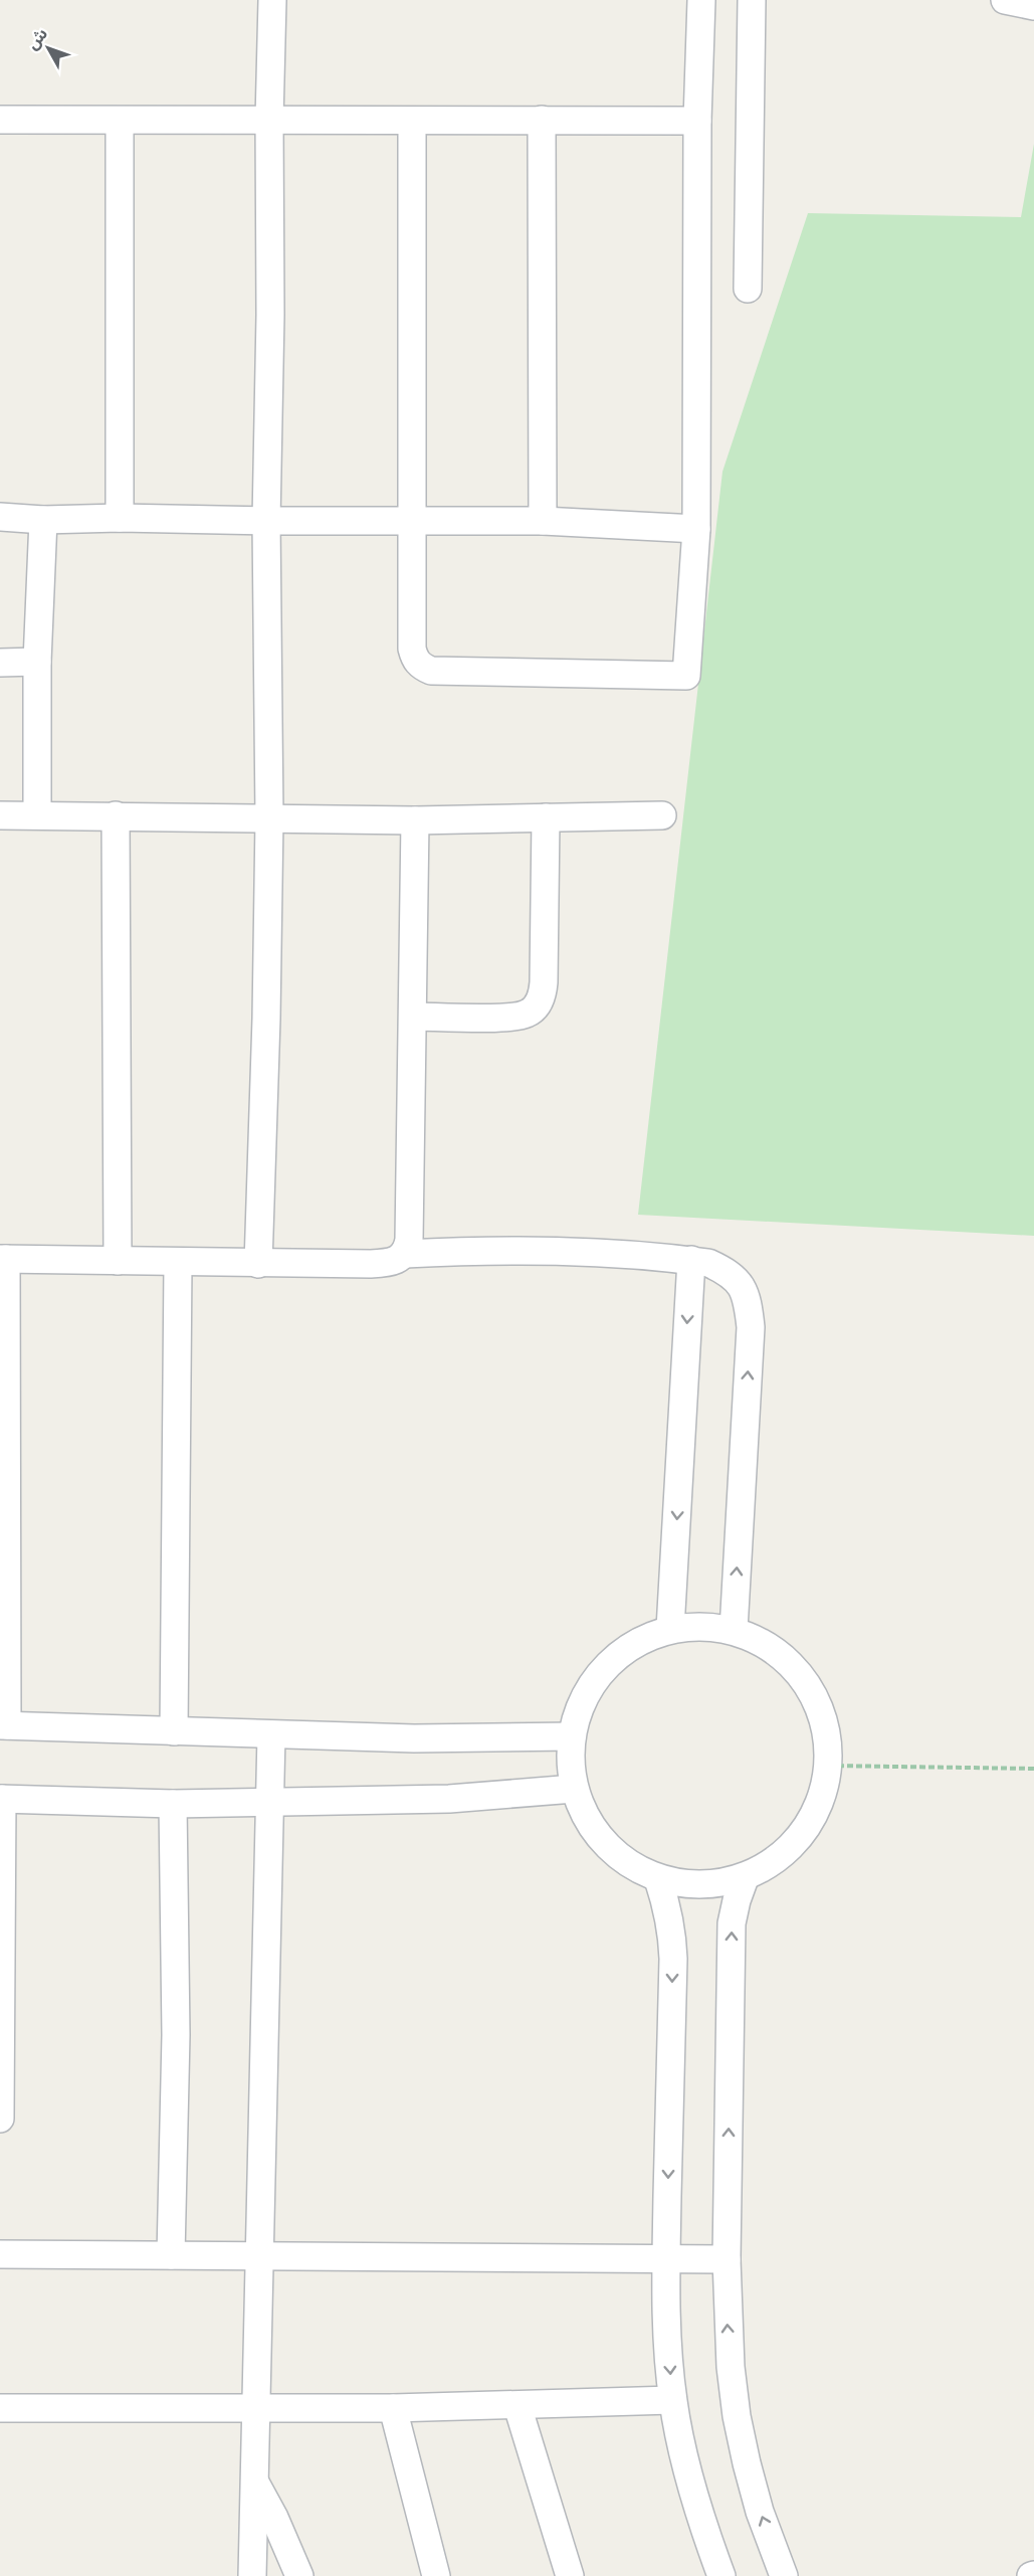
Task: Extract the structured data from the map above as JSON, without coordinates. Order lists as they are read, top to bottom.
{
  "north": "top left"
}
